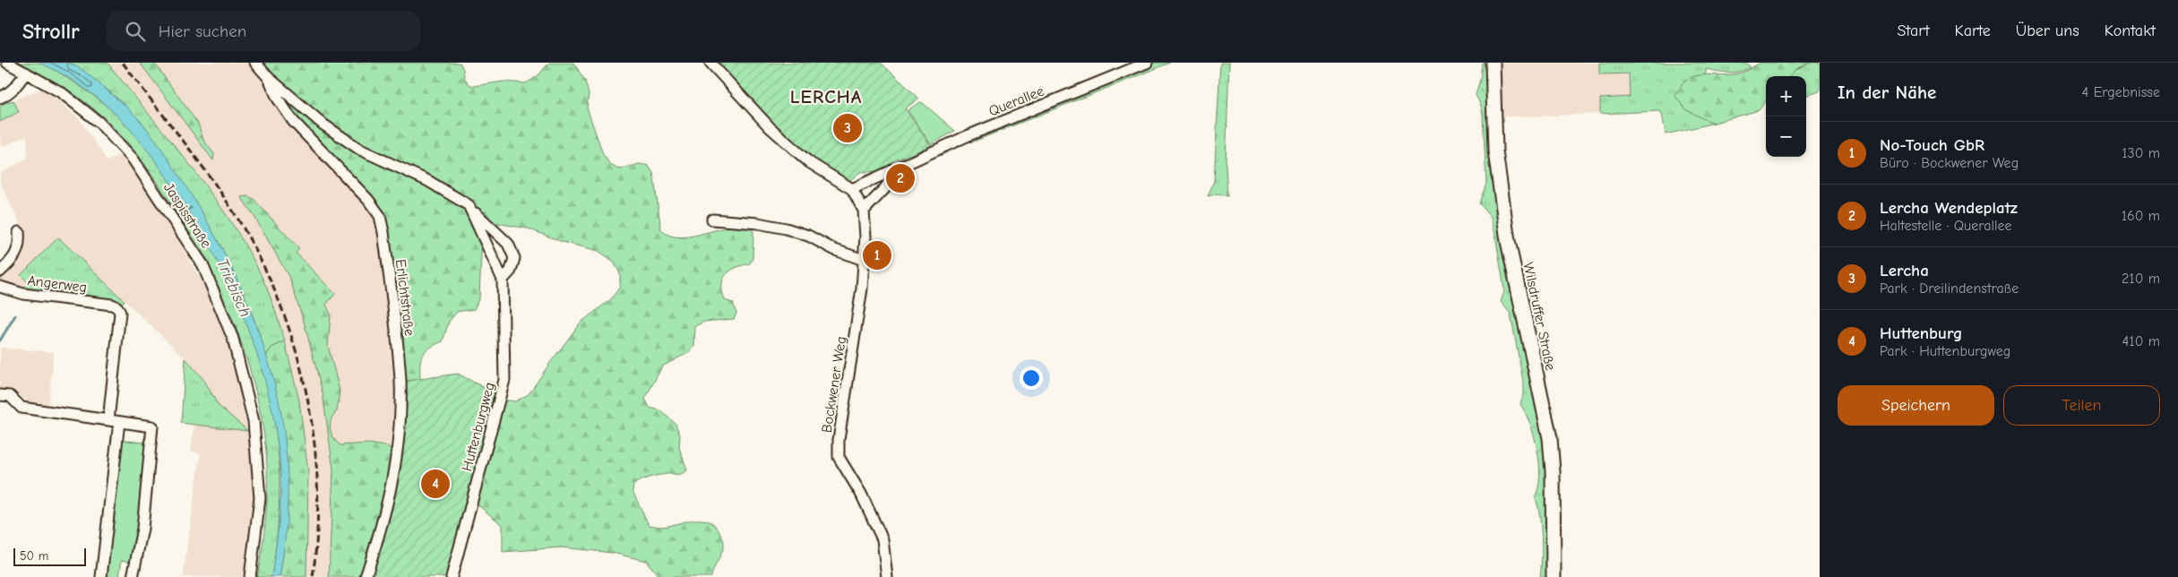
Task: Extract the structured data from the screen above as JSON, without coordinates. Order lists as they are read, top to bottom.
{
  "streets": {
    "main road": ["Wilsdruffer Straße"],
    "street": [
      "Querallee",
      "Jaspisstraße",
      "Angerweg",
      "Erlichtstraße",
      "Bockwener Weg",
      "Huttenburgweg"
    ]
  },
  "crossings": [
    ["Querallee", "Bockwener Weg"]
  ],
  "districts": ["LERCHA"],
  "water": ["Triebisch"],
  "scale_bar": "50 m",
  "page": {
    "header": "Strollr",
    "search": "Hier suchen",
    "nav": [
      "Start",
      "Karte",
      "Über uns",
      "Kontakt"
    ],
    "heading": ["In der Nähe", "4 Ergebnisse"],
    "map_buttons": ["+", "−"],
    "pins": [
      "3",
      "2",
      "1",
      "4"
    ],
    "list": [
      {
        "mark": "1",
        "name": "No-Touch GbR",
        "note": "Büro · Bockwener Weg",
        "value": "130 m"
      },
      {
        "mark": "2",
        "name": "Lercha Wendeplatz",
        "note": "Haltestelle · Querallee",
        "value": "160 m"
      },
      {
        "mark": "3",
        "name": "Lercha",
        "note": "Park · Dreilindenstraße",
        "value": "210 m"
      },
      {
        "mark": "4",
        "name": "Huttenburg",
        "note": "Park · Huttenburgweg",
        "value": "410 m"
      }
    ],
    "buttons": ["Speichern", "Teilen"],
    "scale": "50 m"
  }
}
